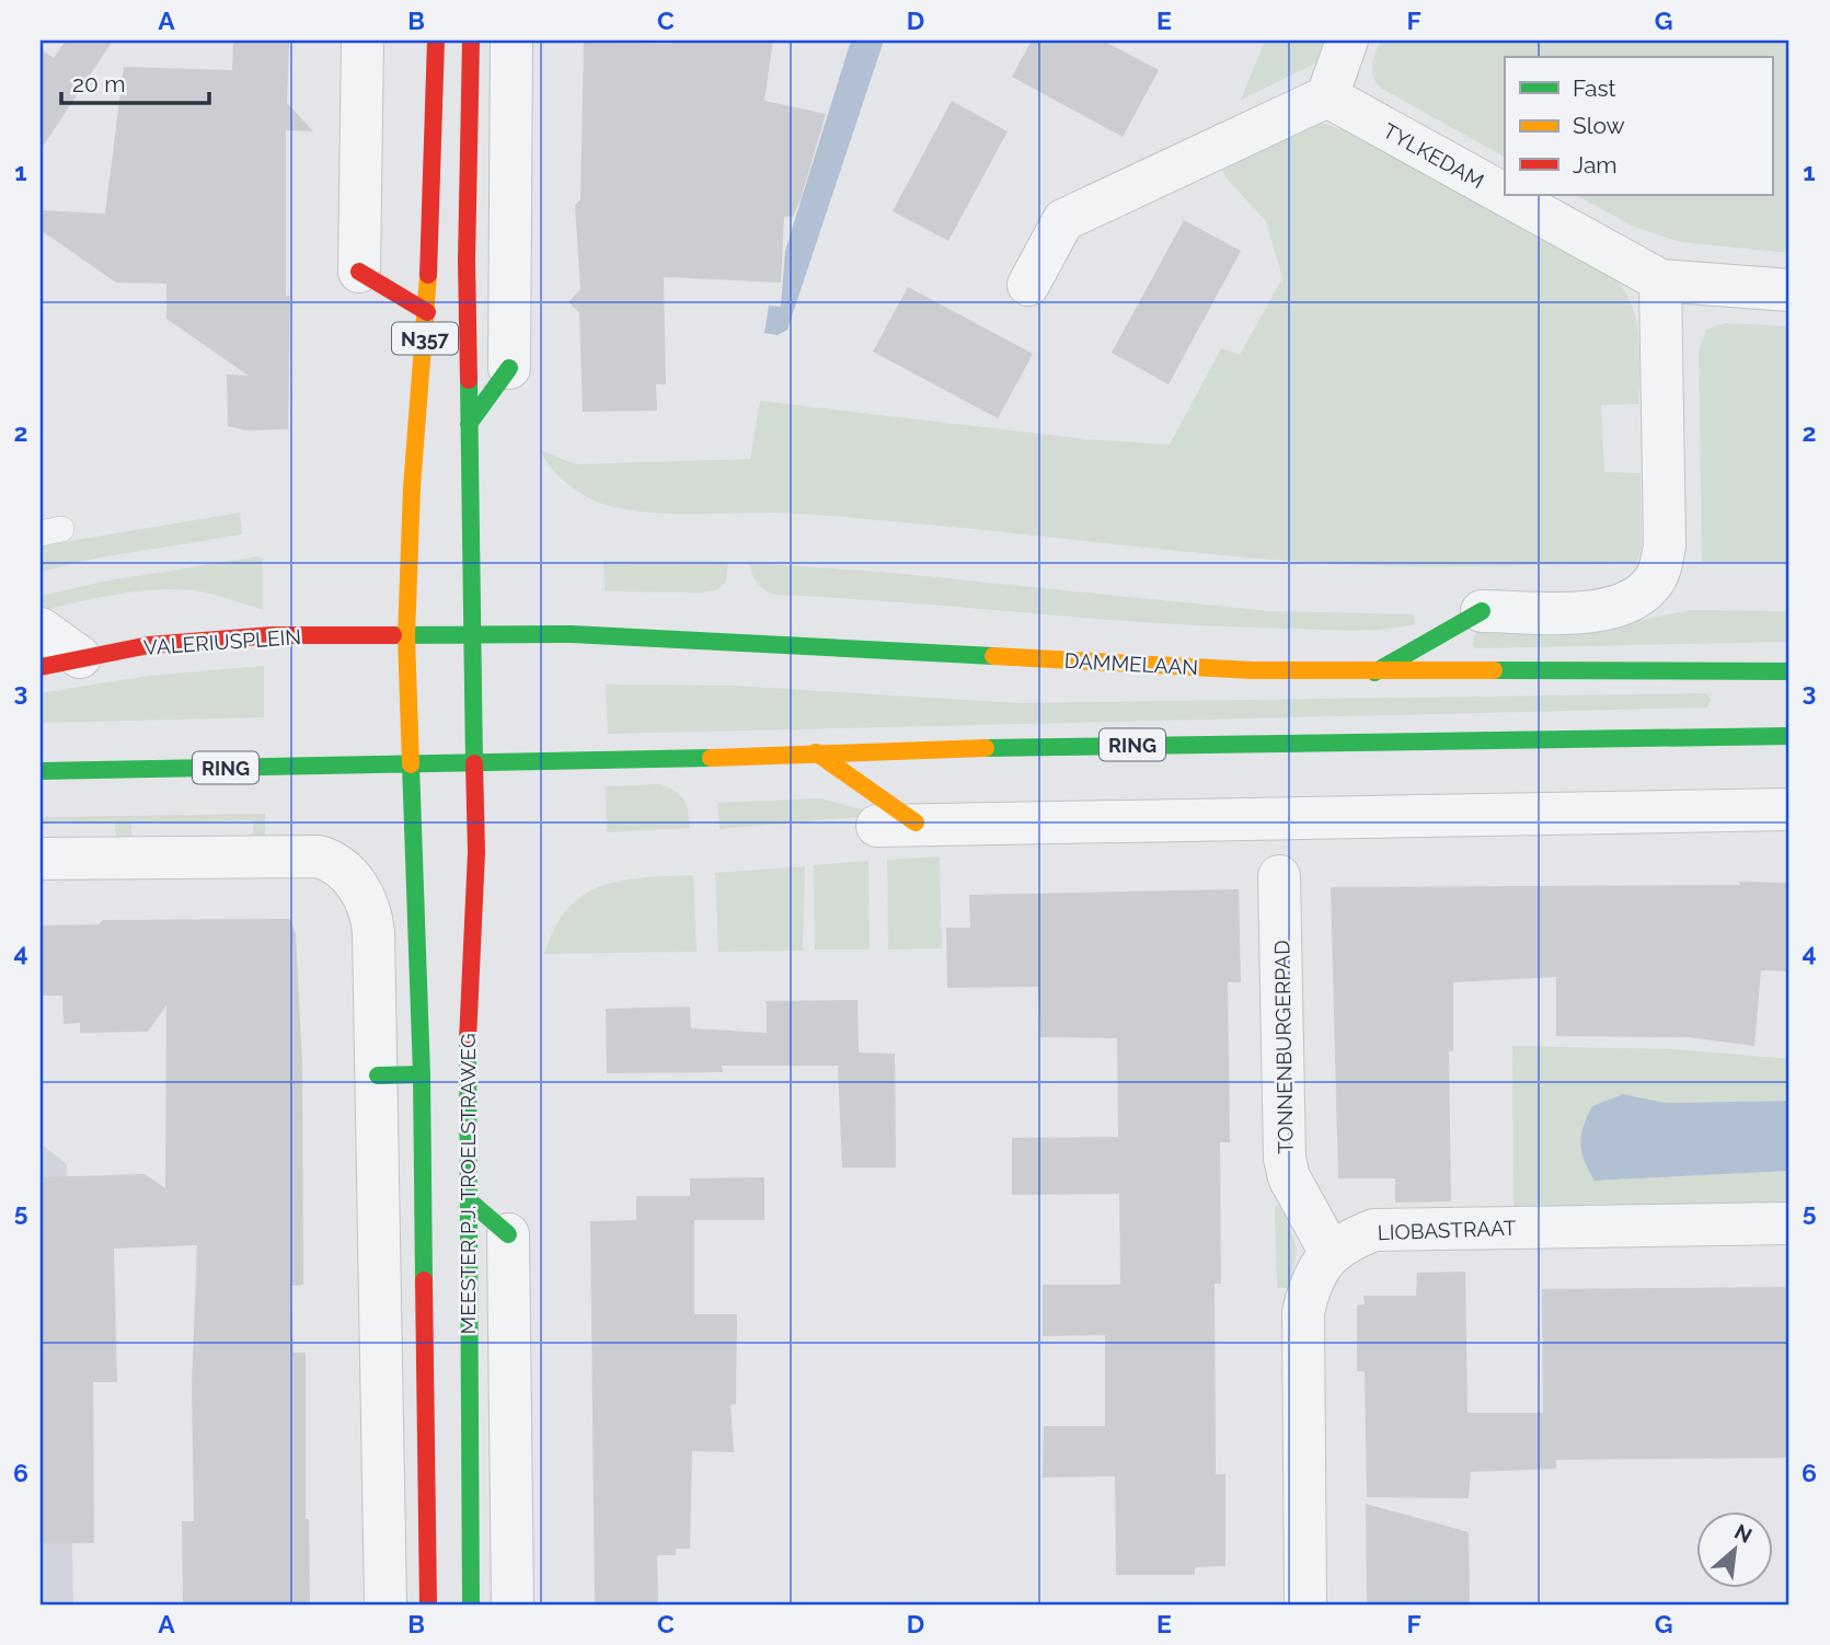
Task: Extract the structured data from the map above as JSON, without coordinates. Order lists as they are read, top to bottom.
{
  "streets": {
    "main road": [
      "N357",
      "VALERIUSPLEIN",
      "DAMMELAAN",
      "RING",
      "MEESTER P.J. TROELSTRAWEG"
    ],
    "street": ["TYLKEDAM", "TONNENBURGERPAD", "LIOBASTRAAT"]
  },
  "crossings": [
    ["N357", "VALERIUSPLEIN"],
    ["N357", "DAMMELAAN"],
    ["N357", "RING"],
    ["N357", "MEESTER P.J. TROELSTRAWEG"],
    ["VALERIUSPLEIN", "DAMMELAAN"],
    ["RING", "MEESTER P.J. TROELSTRAWEG"],
    ["TONNENBURGERPAD", "LIOBASTRAAT"]
  ],
  "legend": ["Fast", "Slow", "Jam"],
  "scale_bar": "20 m",
  "north": "top right",
  "grid": {
    "columns": [
      "A",
      "B",
      "C",
      "D",
      "E",
      "F",
      "G"
    ],
    "rows": [
      "1",
      "2",
      "3",
      "4",
      "5",
      "6"
    ]
  }
}
